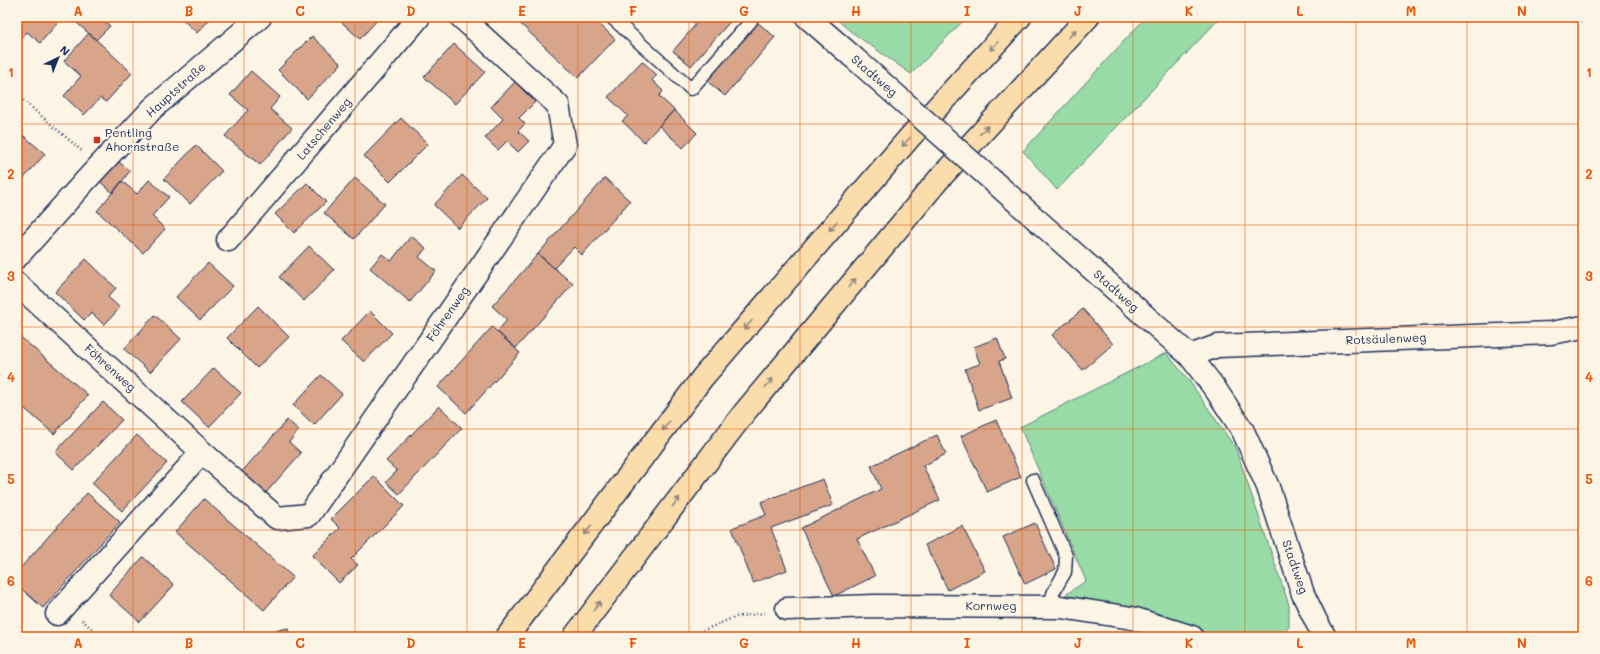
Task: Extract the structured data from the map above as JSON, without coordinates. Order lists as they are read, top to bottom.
{
  "streets": {
    "street": [
      "Stadtweg",
      "Hauptstraße",
      "Latschenweg",
      "Föhrenweg",
      "Rotsäulenweg",
      "Kornweg"
    ]
  },
  "crossings": [
    ["Stadtweg", "Rotsäulenweg"]
  ],
  "places": {
    "transit": ["Pentling Ahornstraße"]
  },
  "north": "top right",
  "grid": {
    "columns": [
      "A",
      "B",
      "C",
      "D",
      "E",
      "F",
      "G",
      "H",
      "I",
      "J",
      "K",
      "L",
      "M",
      "N"
    ],
    "rows": [
      "1",
      "2",
      "3",
      "4",
      "5",
      "6"
    ]
  }
}
